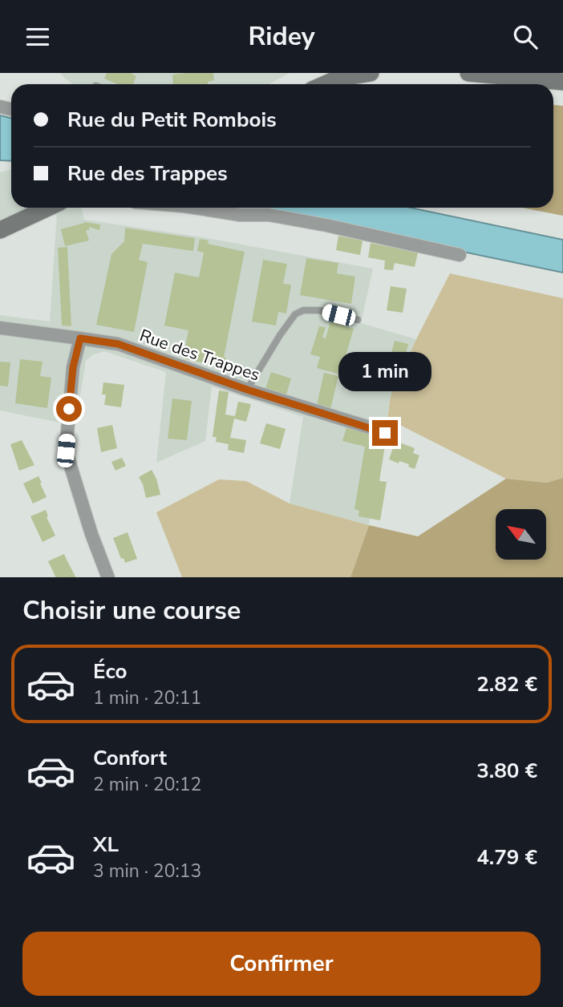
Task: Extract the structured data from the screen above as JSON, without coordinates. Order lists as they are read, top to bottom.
{
  "streets": {
    "street": ["Rue des Trappes"]
  },
  "north": "top left",
  "page": {
    "header": "Ridey",
    "banner": ["Rue du Petit Rombois", "Rue des Trappes"],
    "bubble": "1 min",
    "heading": "Choisir une course",
    "list": [
      {
        "name": "Éco",
        "note": "1 min · 20:11",
        "value": "2.82 €"
      },
      {
        "name": "Confort",
        "note": "2 min · 20:12",
        "value": "3.80 €"
      },
      {
        "name": "XL",
        "note": "3 min · 20:13",
        "value": "4.79 €"
      }
    ],
    "buttons": "Confirmer"
  }
}
